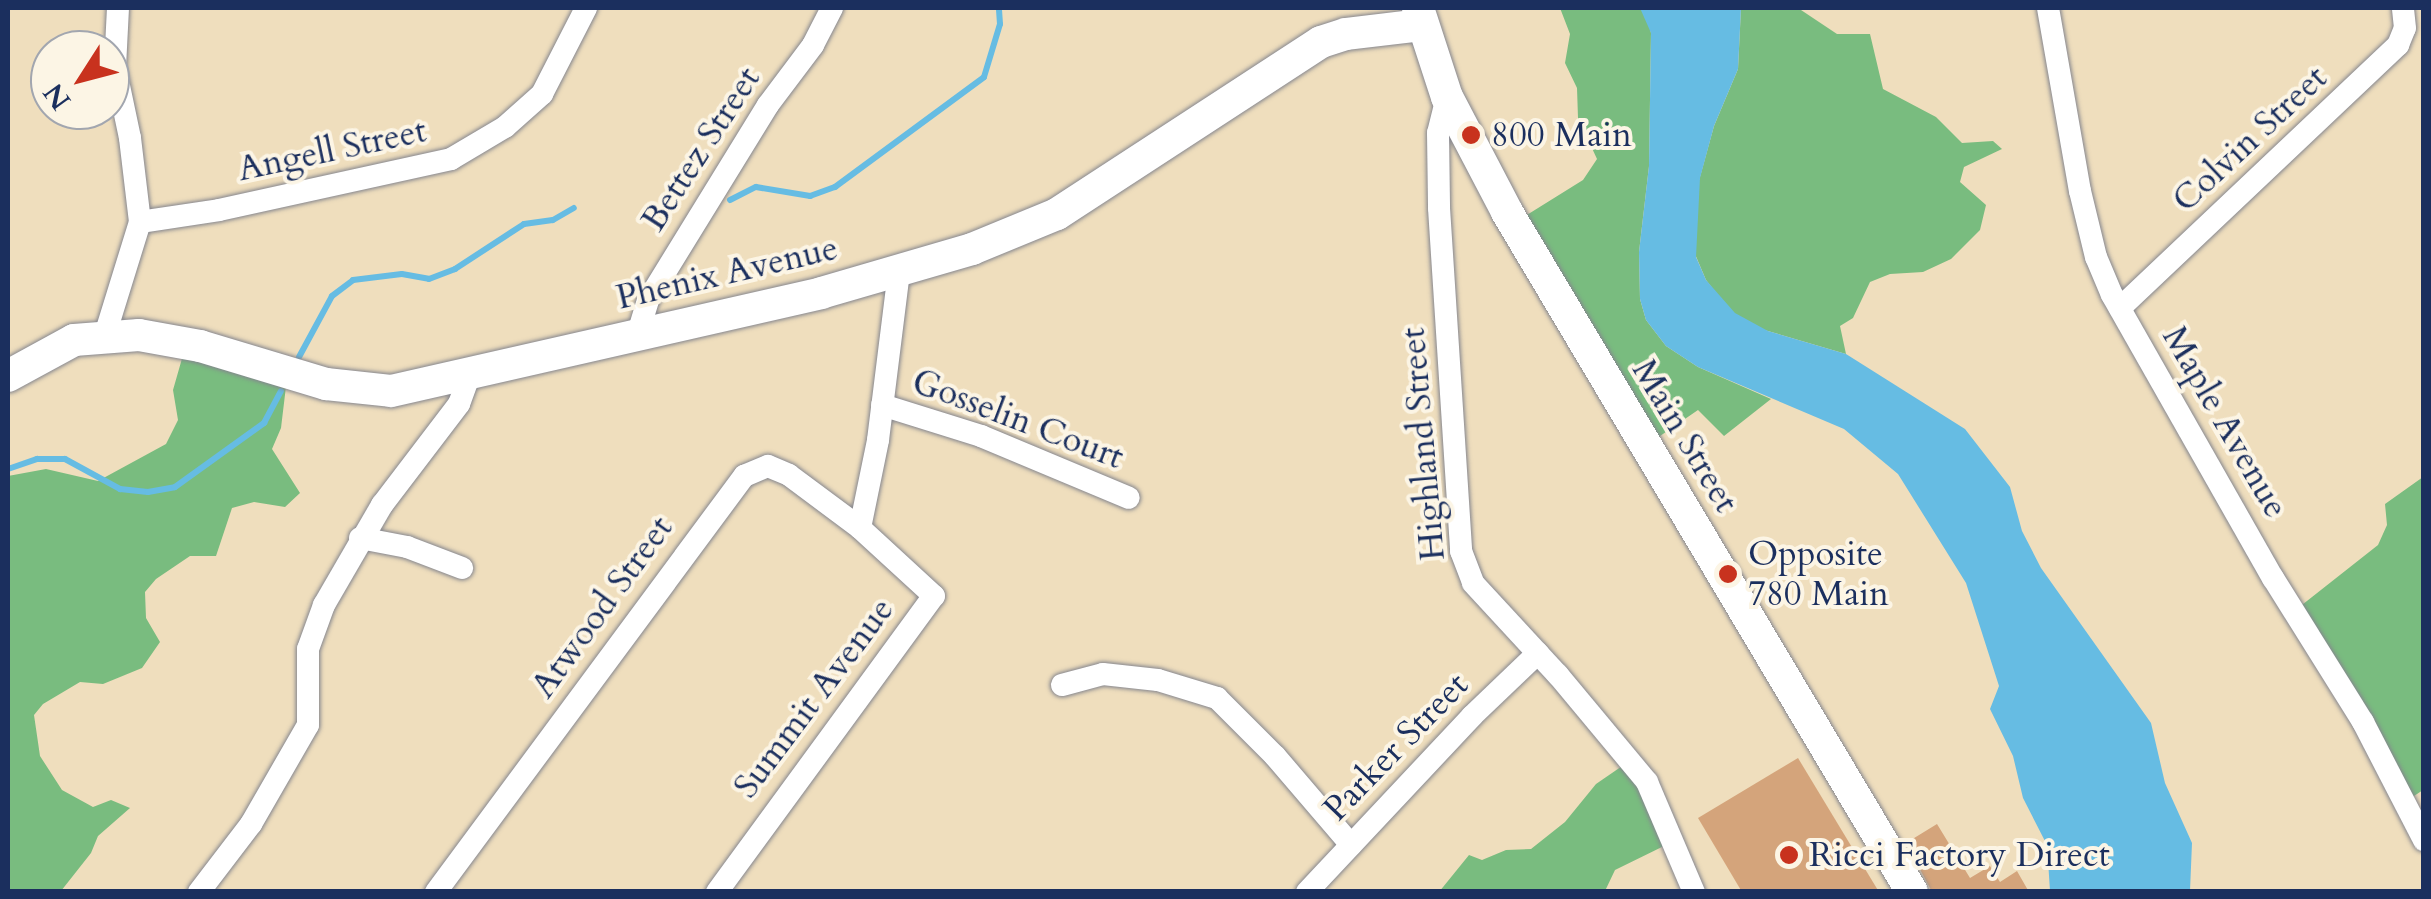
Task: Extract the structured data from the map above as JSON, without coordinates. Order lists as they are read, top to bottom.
{
  "streets": {
    "main road": ["Phenix Avenue", "Main Street"],
    "street": [
      "Colvin Street",
      "Bettez Street",
      "Angell Street",
      "Gosselin Court",
      "Maple Avenue",
      "Highland Street",
      "Atwood Street",
      "Summit Avenue",
      "Parker Street"
    ]
  },
  "crossings": [
    ["Colvin Street", "Maple Avenue"],
    ["Bettez Street", "Phenix Avenue"],
    ["Phenix Avenue", "Main Street"],
    ["Main Street", "Highland Street"],
    ["Highland Street", "Parker Street"],
    ["Atwood Street", "Summit Avenue"]
  ],
  "places": ["800 Main", "Opposite 780 Main", "Ricci Factory Direct"],
  "north": "bottom left"
}
